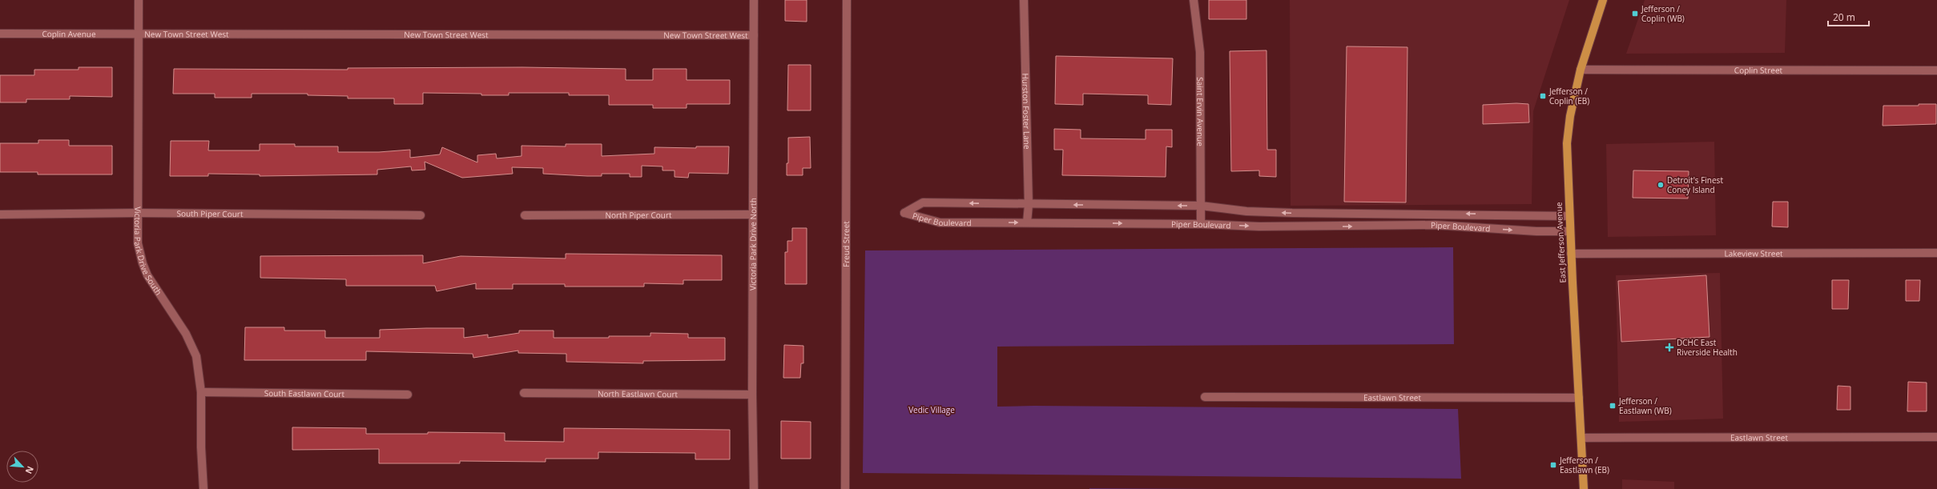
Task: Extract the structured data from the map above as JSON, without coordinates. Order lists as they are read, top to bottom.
{
  "streets": {
    "main road": ["East Jefferson Avenue"],
    "street": [
      "Coplin Avenue",
      "New Town Street West",
      "Coplin Street",
      "Hurston Foster Lane",
      "Saint Ervin Avenue",
      "South Piper Court",
      "North Piper Court",
      "Piper Boulevard",
      "Freud Street",
      "Victoria Park Drive North",
      "Victoria Park Drive South",
      "Lakeview Street",
      "South Eastlawn Court",
      "North Eastlawn Court",
      "Eastlawn Street"
    ]
  },
  "crossings": [
    ["Coplin Avenue", "New Town Street West"],
    ["Coplin Avenue", "Victoria Park Drive South"],
    ["New Town Street West", "Victoria Park Drive North"],
    ["New Town Street West", "Victoria Park Drive South"],
    ["Coplin Street", "East Jefferson Avenue"],
    ["Hurston Foster Lane", "Piper Boulevard"],
    ["Saint Ervin Avenue", "Piper Boulevard"],
    ["South Piper Court", "Victoria Park Drive South"],
    ["North Piper Court", "Victoria Park Drive North"],
    ["Piper Boulevard", "East Jefferson Avenue"],
    ["East Jefferson Avenue", "Lakeview Street"],
    ["East Jefferson Avenue", "Eastlawn Street"],
    ["Victoria Park Drive North", "North Eastlawn Court"],
    ["Victoria Park Drive South", "South Eastlawn Court"]
  ],
  "parks": ["Vedic Village"],
  "places": {
    "transit": [
      "Jefferson / Coplin (WB)",
      "Jefferson / Coplin (EB)",
      "Jefferson / Eastlawn (WB)",
      "Jefferson / Eastlawn (EB)"
    ],
    "other": ["Detroit's Finest Coney Island"],
    "health": ["DCHC East Riverside Health"]
  },
  "scale_bar": "20 m",
  "north": "bottom right"
}
